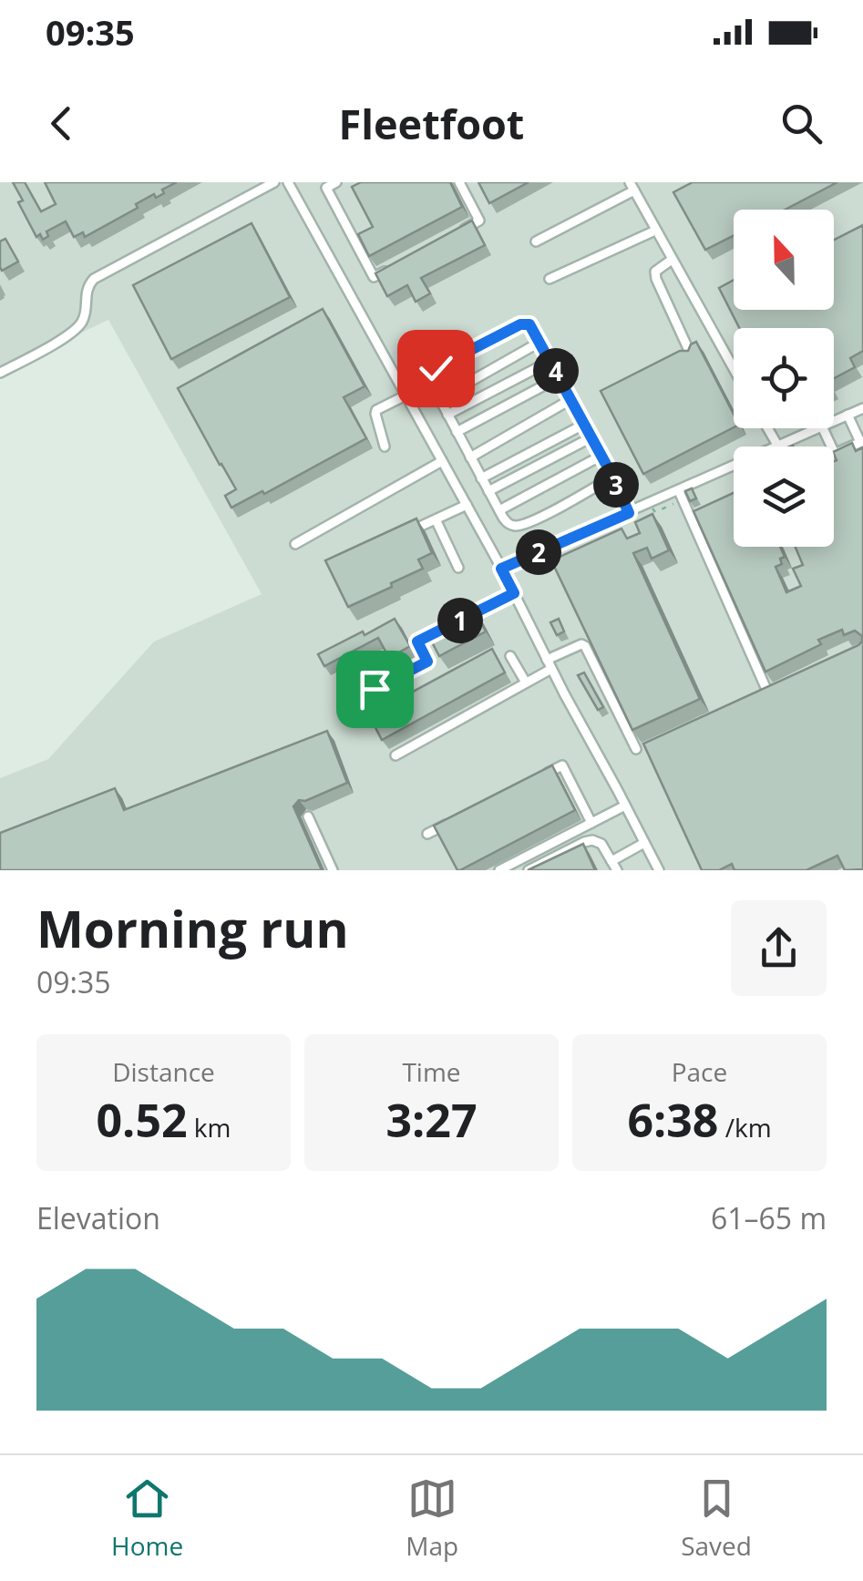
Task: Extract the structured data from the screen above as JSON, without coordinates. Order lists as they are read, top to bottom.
{
  "north": "top",
  "page": {
    "status": "09:35",
    "header": "Fleetfoot",
    "pins": [
      "4",
      "3",
      "2",
      "1"
    ],
    "heading": ["Morning run", "09:35"],
    "stats": [
      ["Distance", "0.52 km"],
      ["Time", "3:27"],
      ["Pace", "6:38 /km"]
    ],
    "chart": ["Elevation", "61–65 m"],
    "tabs": ["Home", "Map", "Saved"]
  }
}
